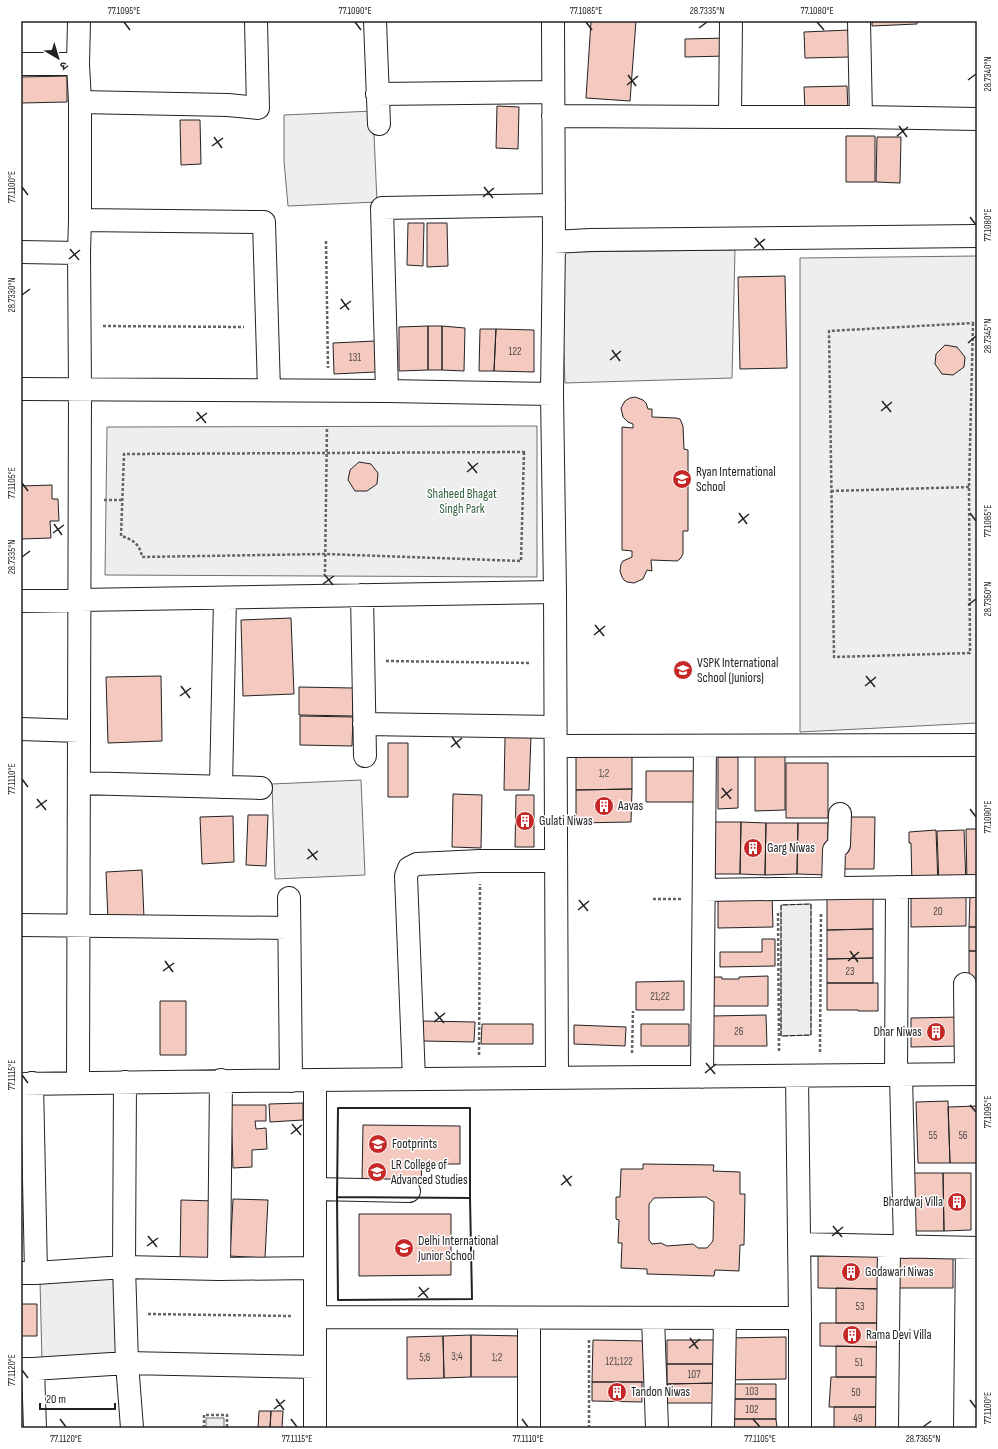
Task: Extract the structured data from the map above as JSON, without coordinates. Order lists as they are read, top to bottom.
{
  "parks": ["Shaheed Bhagat Singh Park"],
  "places": {
    "school or university": [
      "Ryan International School",
      "VSPK International School (Juniors)",
      "Footprints",
      "LR College of Advanced Studies",
      "Delhi International Junior School"
    ],
    "building": [
      "Aavas",
      "Gulati Niwas",
      "Garg Niwas",
      "Dhar Niwas",
      "Bhardwaj Villa",
      "Godawari Niwas",
      "Rama Devi Villa",
      "Tandon Niwas"
    ]
  },
  "house_numbers": [
    "122",
    "131",
    "1;2",
    "20",
    "23",
    "21;22",
    "26",
    "55",
    "56",
    "53",
    "3;4",
    "5;6",
    "1;2",
    "121;122",
    "51",
    "107",
    "103",
    "50",
    "102",
    "49"
  ],
  "scale_bar": "20 m",
  "north": "bottom right",
  "coordinates": [
    "77.1095°E",
    "77.1090°E",
    "77.1085°E",
    "28.7335°N",
    "77.1080°E",
    "28.7340°N",
    "77.1100°E",
    "28.7330°N",
    "28.7345°N",
    "77.1105°E",
    "28.7350°N",
    "77.1110°E",
    "77.1115°E",
    "77.1120°E",
    "28.7365°N"
  ]
}
